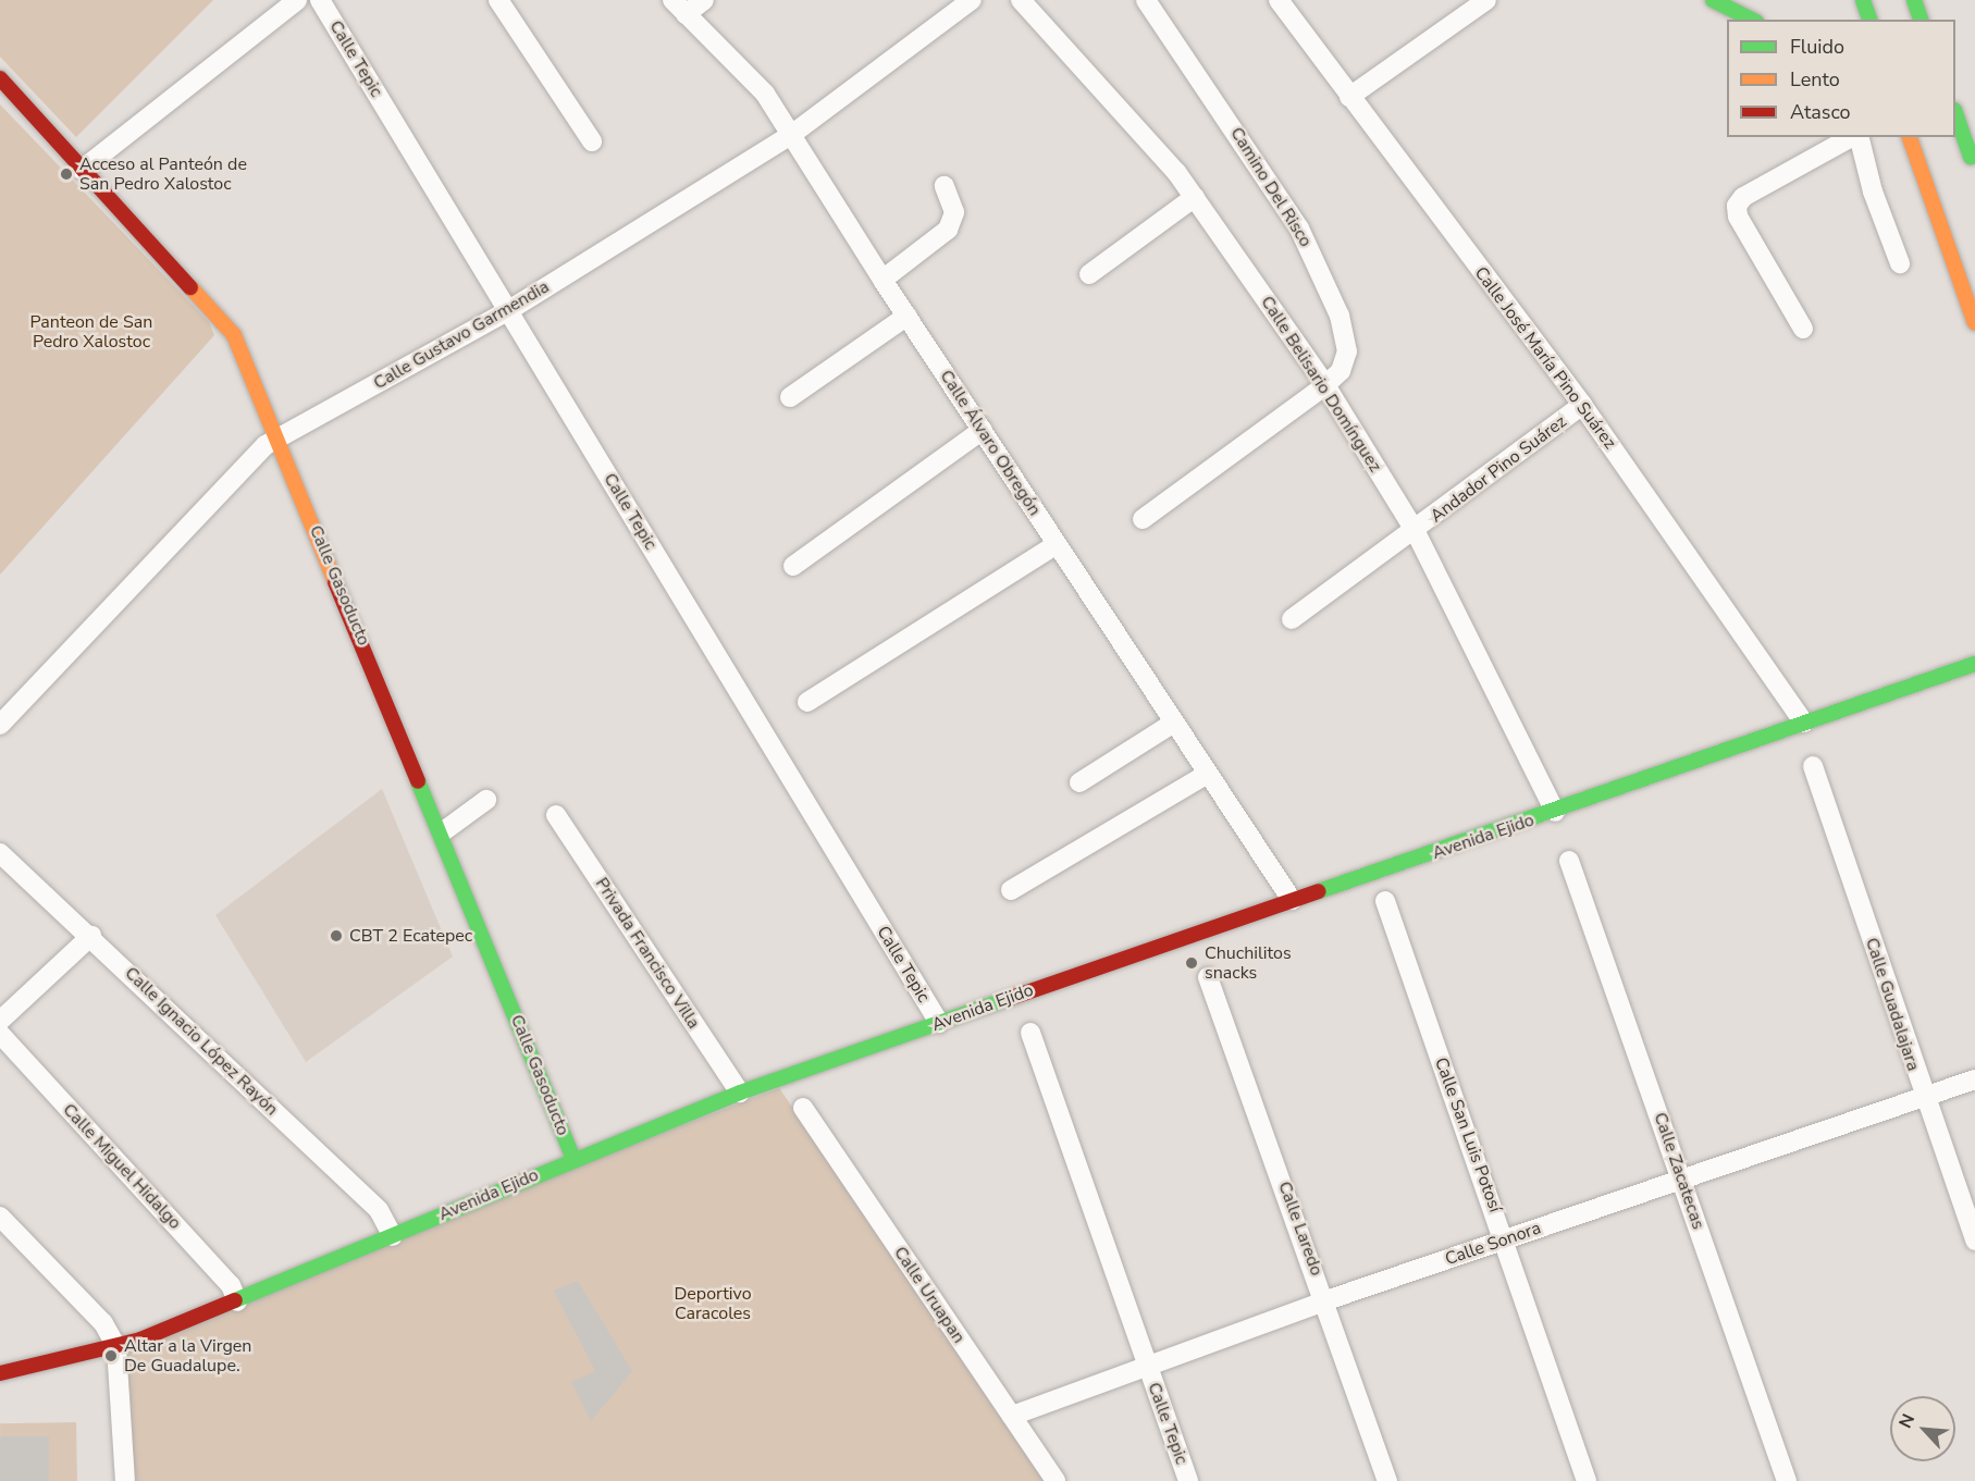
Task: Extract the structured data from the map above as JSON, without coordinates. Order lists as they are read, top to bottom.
{
  "streets": {
    "main road": ["Calle Gasoducto", "Avenida Ejido"],
    "street": [
      "Calle Tepic",
      "Camino Del Risco",
      "Calle Gustavo Garmendia",
      "Calle José María Pino Suárez",
      "Calle Belisario Domínguez",
      "Calle Álvaro Obregón",
      "Andador Pino Suárez",
      "Privada Francisco Villa",
      "Calle Guadalajara",
      "Calle Ignacio López Rayón",
      "Calle San Luis Potosí",
      "Calle Miguel Hidalgo",
      "Calle Zacatecas",
      "Calle Laredo",
      "Calle Sonora",
      "Calle Uruapan"
    ]
  },
  "crossings": [
    ["Calle Tepic", "Calle Gustavo Garmendia"],
    ["Calle Tepic", "Avenida Ejido"],
    ["Calle Tepic", "Calle Sonora"],
    ["Camino Del Risco", "Calle Belisario Domínguez"],
    ["Calle Gustavo Garmendia", "Calle Álvaro Obregón"],
    ["Calle Gustavo Garmendia", "Calle Gasoducto"],
    ["Calle José María Pino Suárez", "Andador Pino Suárez"],
    ["Calle José María Pino Suárez", "Avenida Ejido"],
    ["Calle Belisario Domínguez", "Andador Pino Suárez"],
    ["Calle Belisario Domínguez", "Avenida Ejido"],
    ["Calle Álvaro Obregón", "Avenida Ejido"],
    ["Calle Gasoducto", "Avenida Ejido"],
    ["Avenida Ejido", "Privada Francisco Villa"],
    ["Avenida Ejido", "Calle Ignacio López Rayón"],
    ["Avenida Ejido", "Calle Miguel Hidalgo"],
    ["Calle Guadalajara", "Calle Sonora"],
    ["Calle San Luis Potosí", "Calle Sonora"],
    ["Calle Zacatecas", "Calle Sonora"],
    ["Calle Laredo", "Calle Sonora"],
    ["Calle Sonora", "Calle Uruapan"]
  ],
  "parks": ["Panteon de San Pedro Xalostoc", "Deportivo Caracoles"],
  "places": [
    "Acceso al Panteón de San Pedro Xalostoc",
    "CBT 2 Ecatepec",
    "Chuchilitos snacks",
    "Altar a la Virgen De Guadalupe."
  ],
  "legend": ["Fluido", "Lento", "Atasco"],
  "north": "top left"
}
